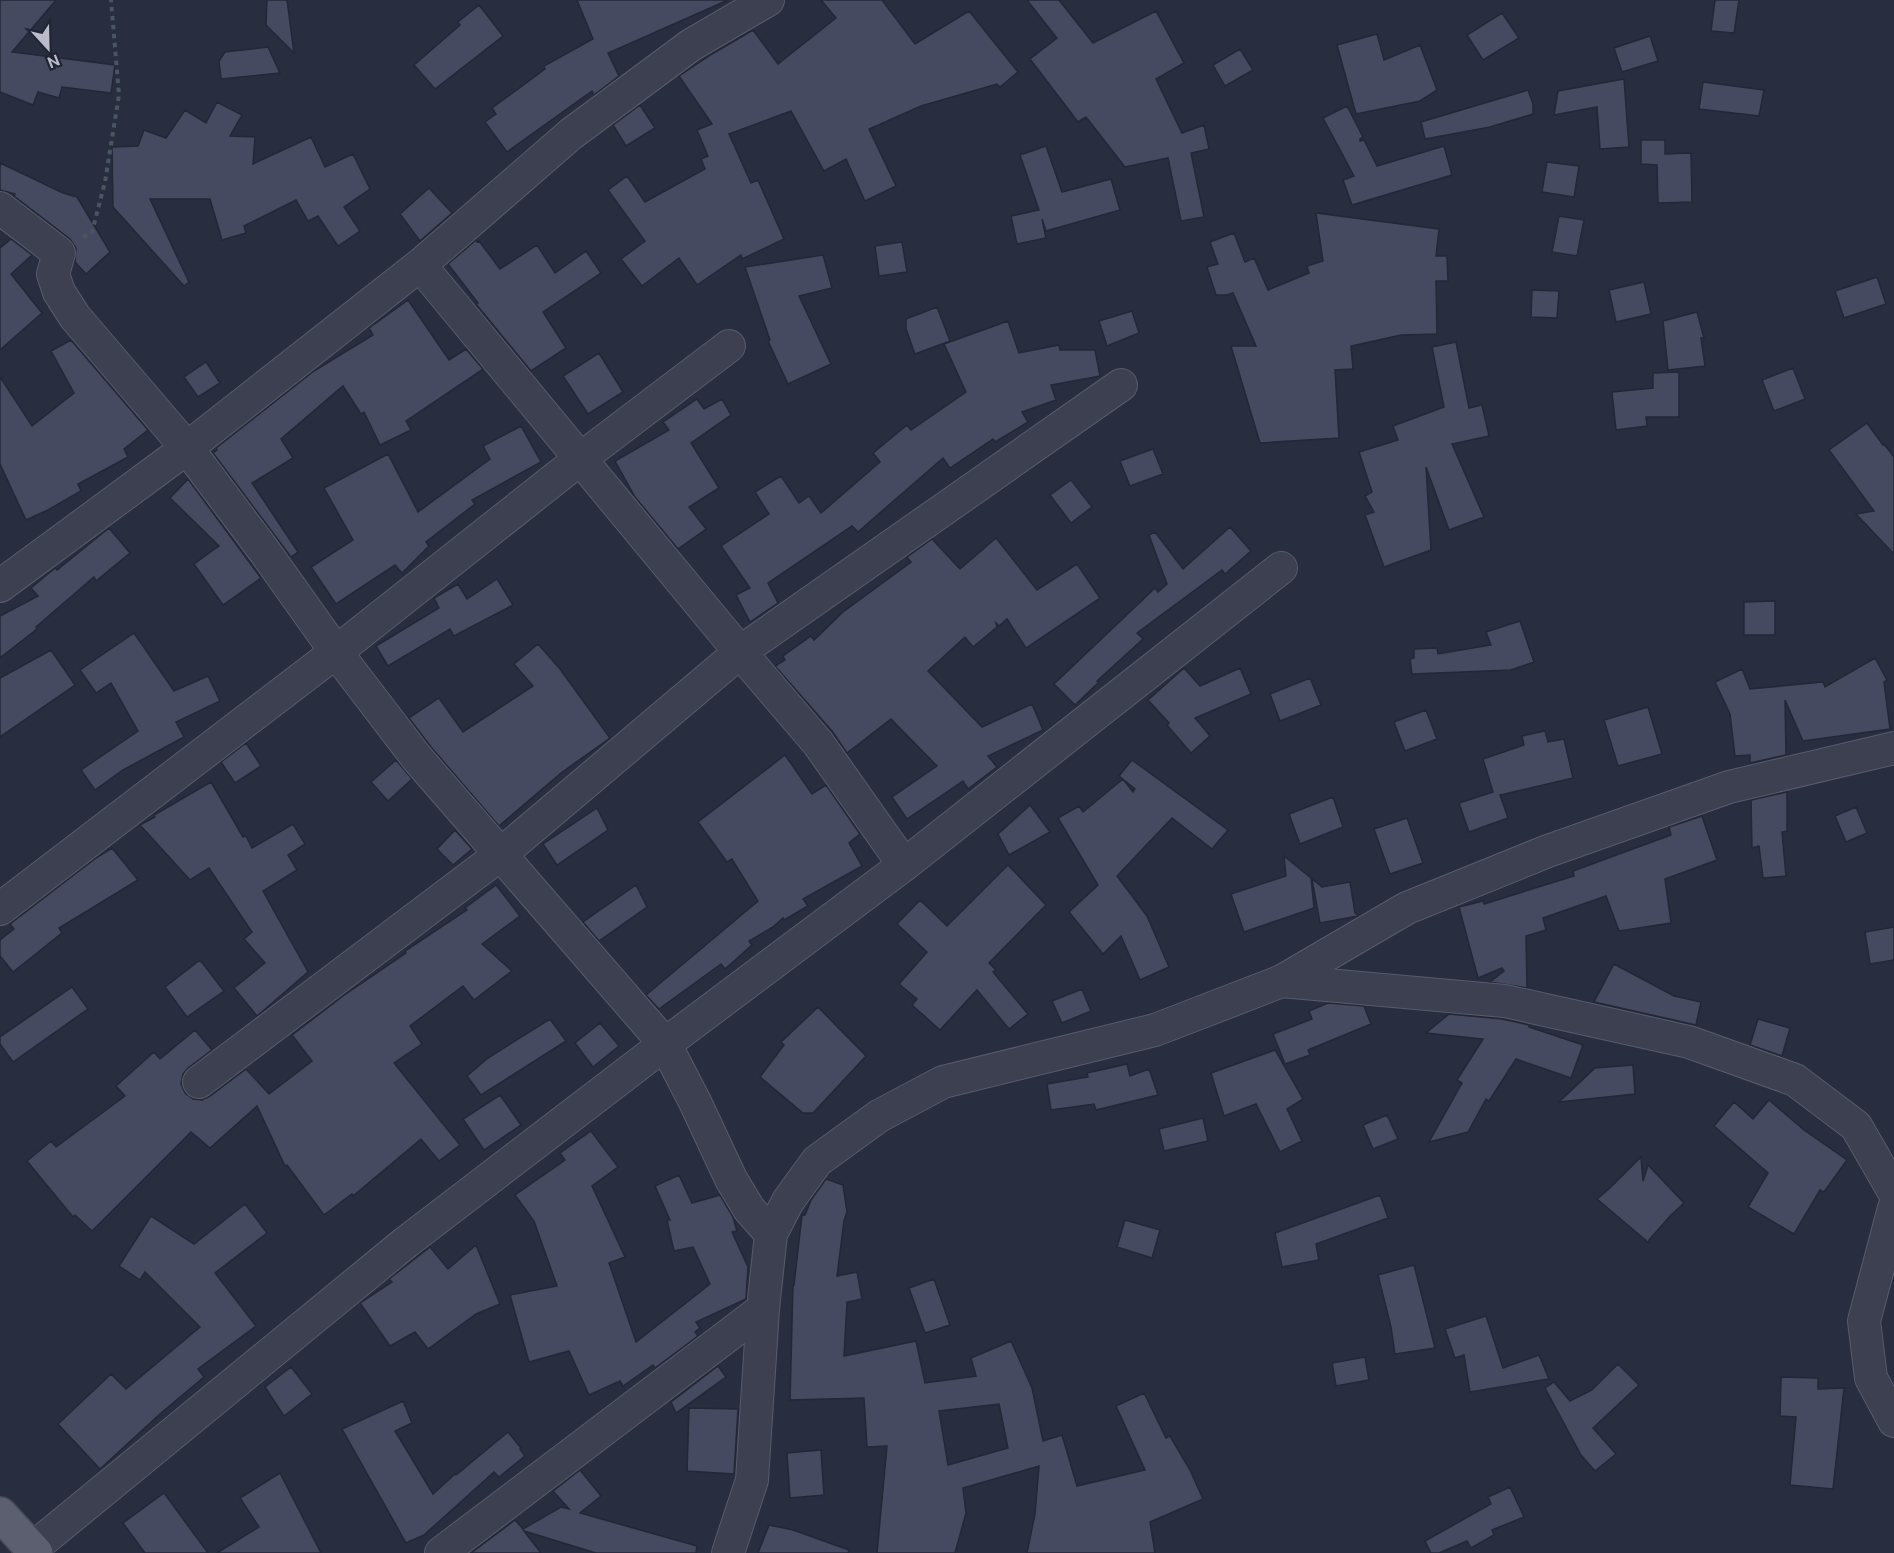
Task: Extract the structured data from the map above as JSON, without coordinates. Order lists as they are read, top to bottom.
{
  "north": "bottom"
}
